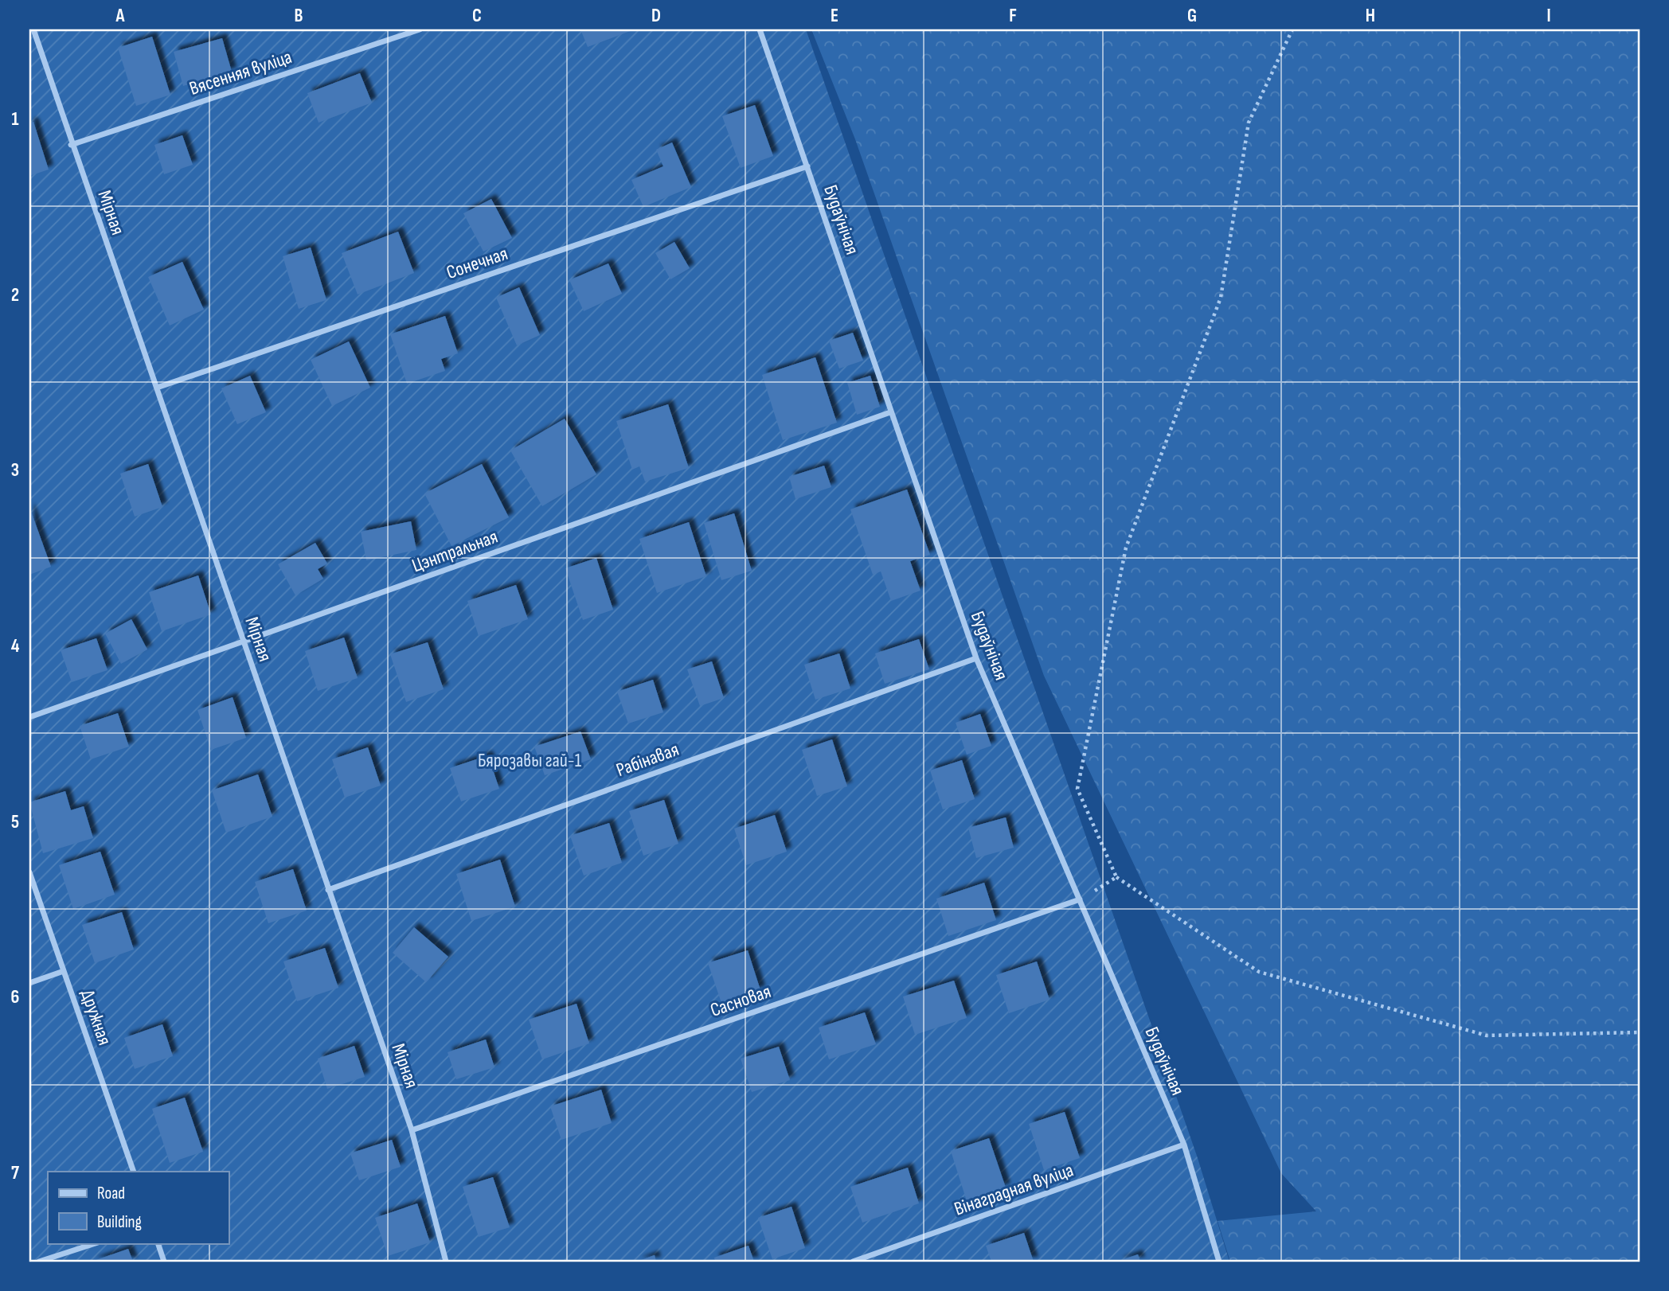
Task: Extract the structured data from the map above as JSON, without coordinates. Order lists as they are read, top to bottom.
{
  "streets": {
    "street": [
      "Вясенняя вуліца",
      "Мірная",
      "Будаўнічая",
      "Сонечная",
      "Цэнтральная",
      "Рабінавая",
      "Сасновая",
      "Дружная",
      "Вінаградная вуліца"
    ]
  },
  "crossings": [
    ["Вясенняя вуліца", "Мірная"],
    ["Мірная", "Сонечная"],
    ["Мірная", "Цэнтральная"],
    ["Мірная", "Рабінавая"],
    ["Мірная", "Сасновая"],
    ["Будаўнічая", "Сонечная"],
    ["Будаўнічая", "Цэнтральная"],
    ["Будаўнічая", "Рабінавая"],
    ["Будаўнічая", "Сасновая"],
    ["Будаўнічая", "Вінаградная вуліца"]
  ],
  "parks": ["Бярозавы гай-1"],
  "legend": ["Road", "Building"],
  "grid": {
    "columns": [
      "A",
      "B",
      "C",
      "D",
      "E",
      "F",
      "G",
      "H",
      "I"
    ],
    "rows": [
      "1",
      "2",
      "3",
      "4",
      "5",
      "6",
      "7"
    ]
  }
}
